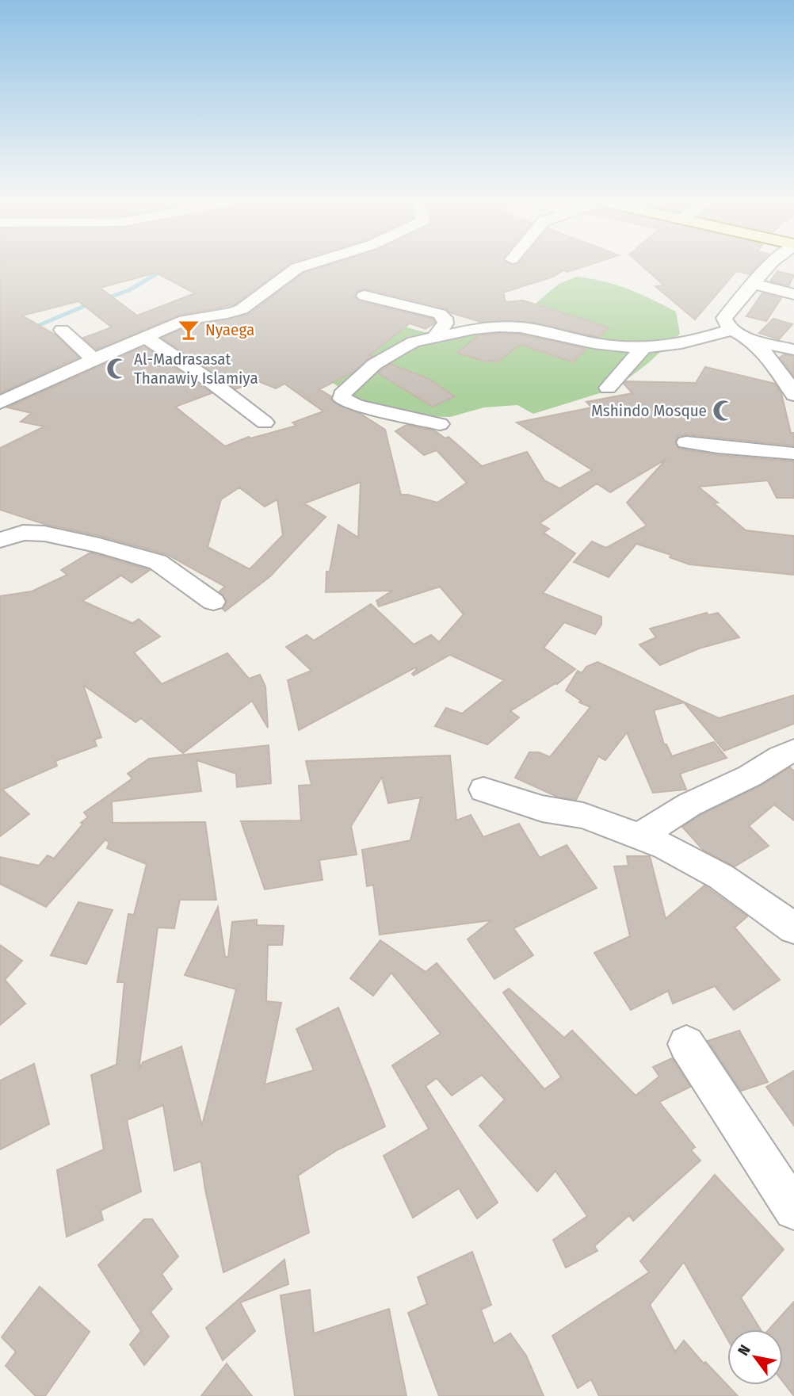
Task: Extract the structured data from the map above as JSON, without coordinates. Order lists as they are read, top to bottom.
{
  "places": {
    "bar": ["Nyaega"],
    "mosque": ["Al-Madrasasat Thanawiy Islamiya", "Mshindo Mosque"]
  },
  "north": "top left"
}
